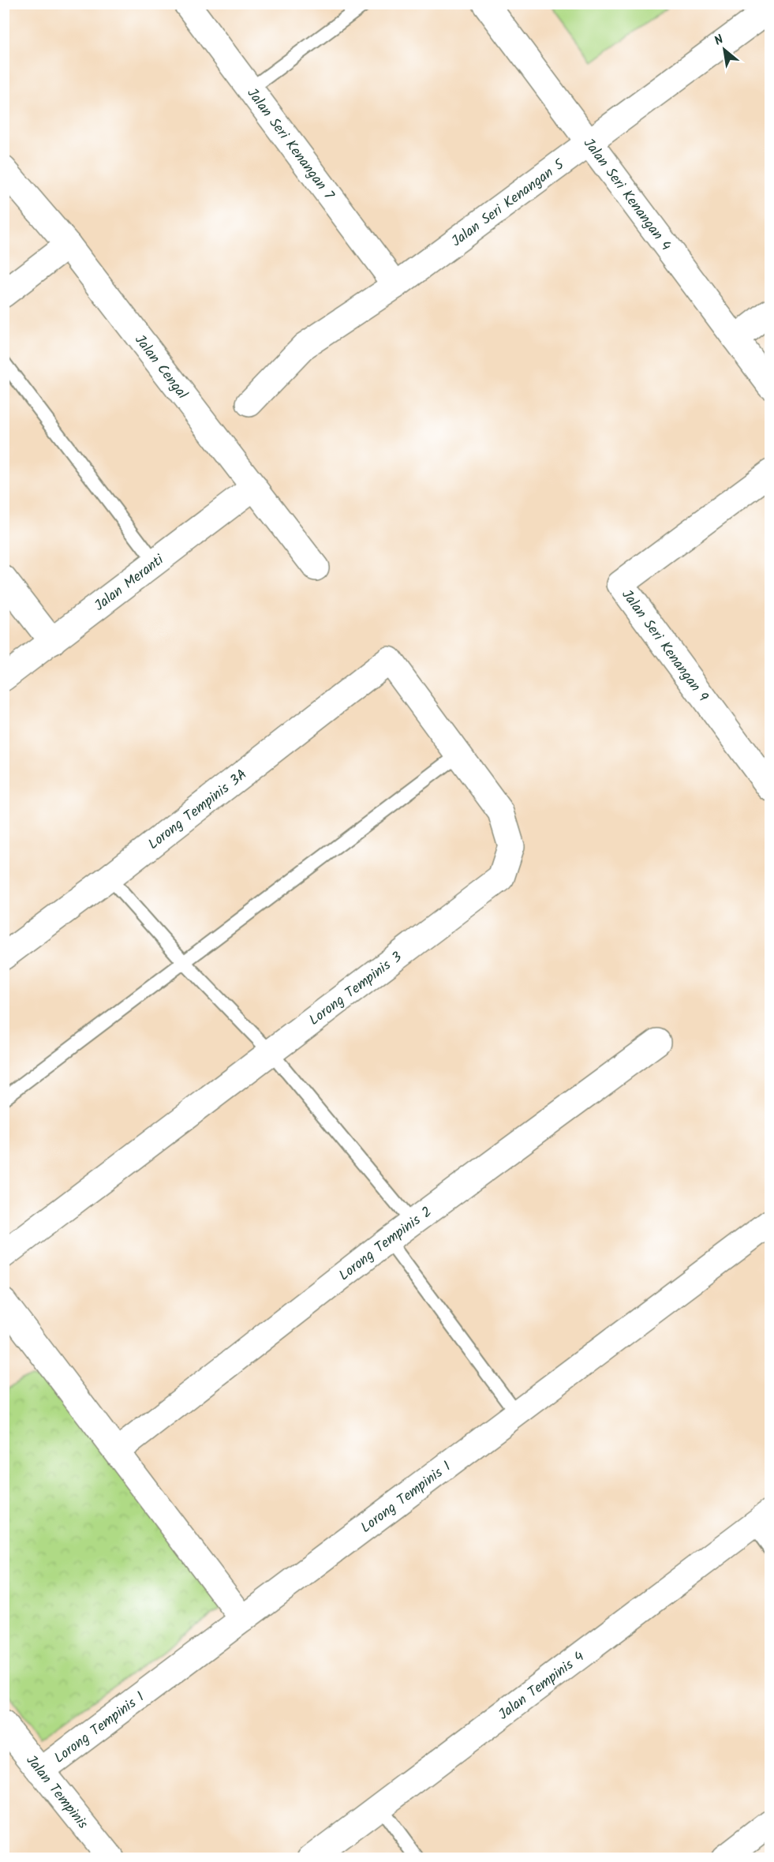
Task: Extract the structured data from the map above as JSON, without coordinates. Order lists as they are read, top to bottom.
{
  "streets": {
    "street": [
      "Jalan Seri Kenangan 7",
      "Jalan Seri Kenangan 4",
      "Jalan Seri Kenangan 5",
      "Jalan Cengal",
      "Jalan Meranti",
      "Jalan Seri Kenangan 9",
      "Lorong Tempinis 3A",
      "Lorong Tempinis 3",
      "Lorong Tempinis 2",
      "Lorong Tempinis 1",
      "Jalan Tempinis 4",
      "Jalan Tempinis"
    ]
  },
  "crossings": [
    ["Jalan Seri Kenangan 7", "Jalan Seri Kenangan 5"],
    ["Jalan Seri Kenangan 4", "Jalan Seri Kenangan 5"],
    ["Jalan Cengal", "Jalan Meranti"],
    ["Lorong Tempinis 3A", "Lorong Tempinis 3"],
    ["Lorong Tempinis 1", "Jalan Tempinis"]
  ],
  "north": "top left"
}
